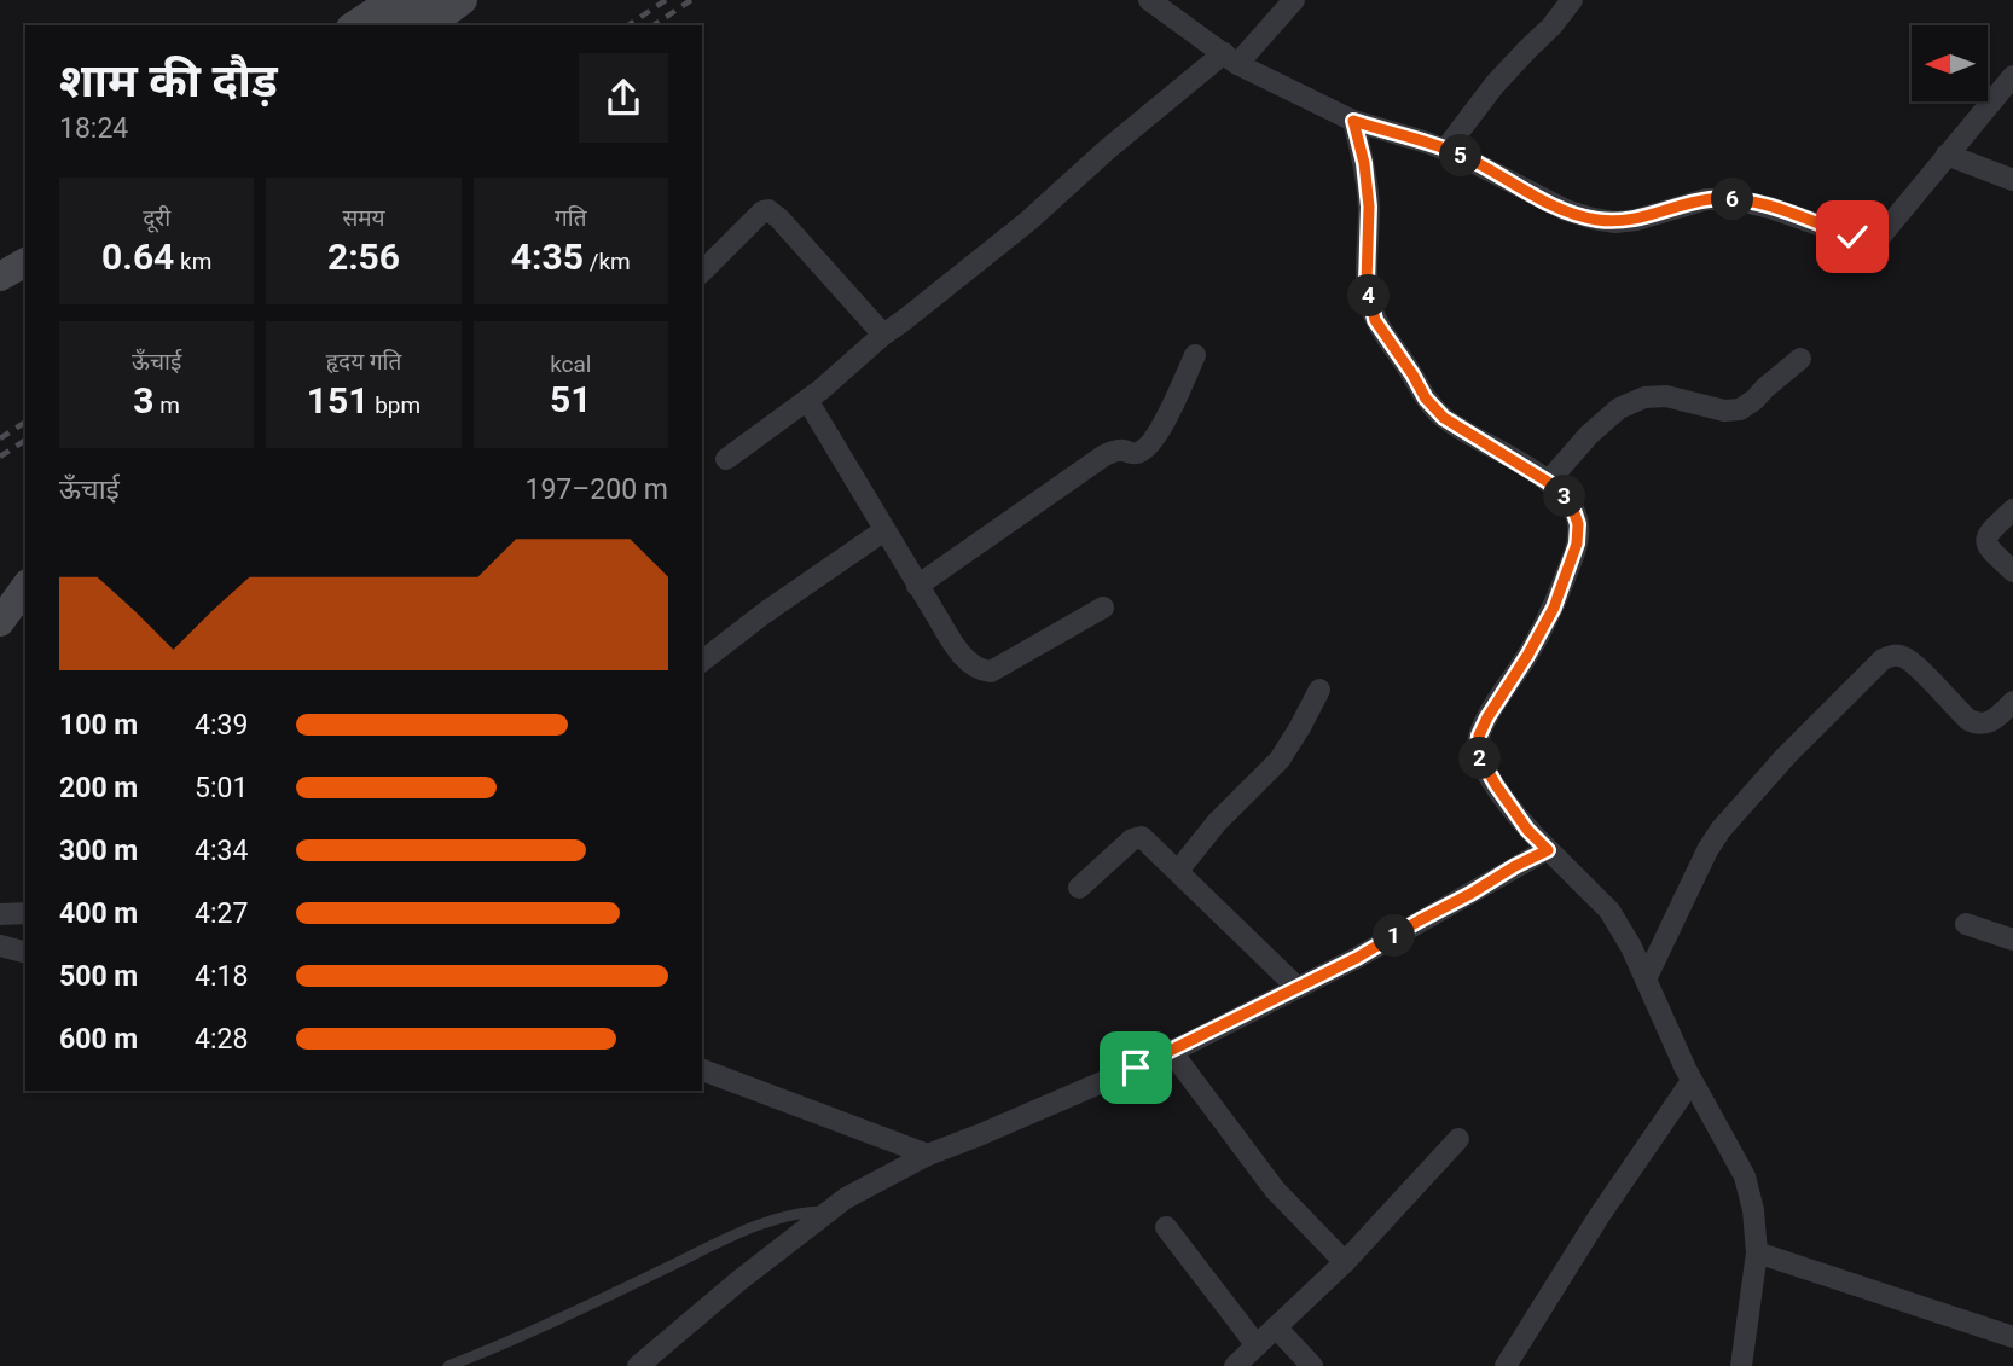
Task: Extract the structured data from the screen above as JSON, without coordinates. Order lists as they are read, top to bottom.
{
  "north": "left",
  "page": {
    "heading": ["शाम की दौड़", "18:24"],
    "pins": [
      "5",
      "6",
      "4",
      "3",
      "2",
      "1"
    ],
    "stats": [
      ["दूरी", "0.64 km"],
      ["समय", "2:56"],
      ["गति", "4:35 /km"],
      ["ऊँचाई", "3 m"],
      ["हृदय गति", "151 bpm"],
      ["kcal", "51"]
    ],
    "chart": ["ऊँचाई", "197–200 m"],
    "list": [
      {
        "name": "100 m",
        "note": "4:39"
      },
      {
        "name": "200 m",
        "note": "5:01"
      },
      {
        "name": "300 m",
        "note": "4:34"
      },
      {
        "name": "400 m",
        "note": "4:27"
      },
      {
        "name": "500 m",
        "note": "4:18"
      },
      {
        "name": "600 m",
        "note": "4:28"
      }
    ]
  }
}
